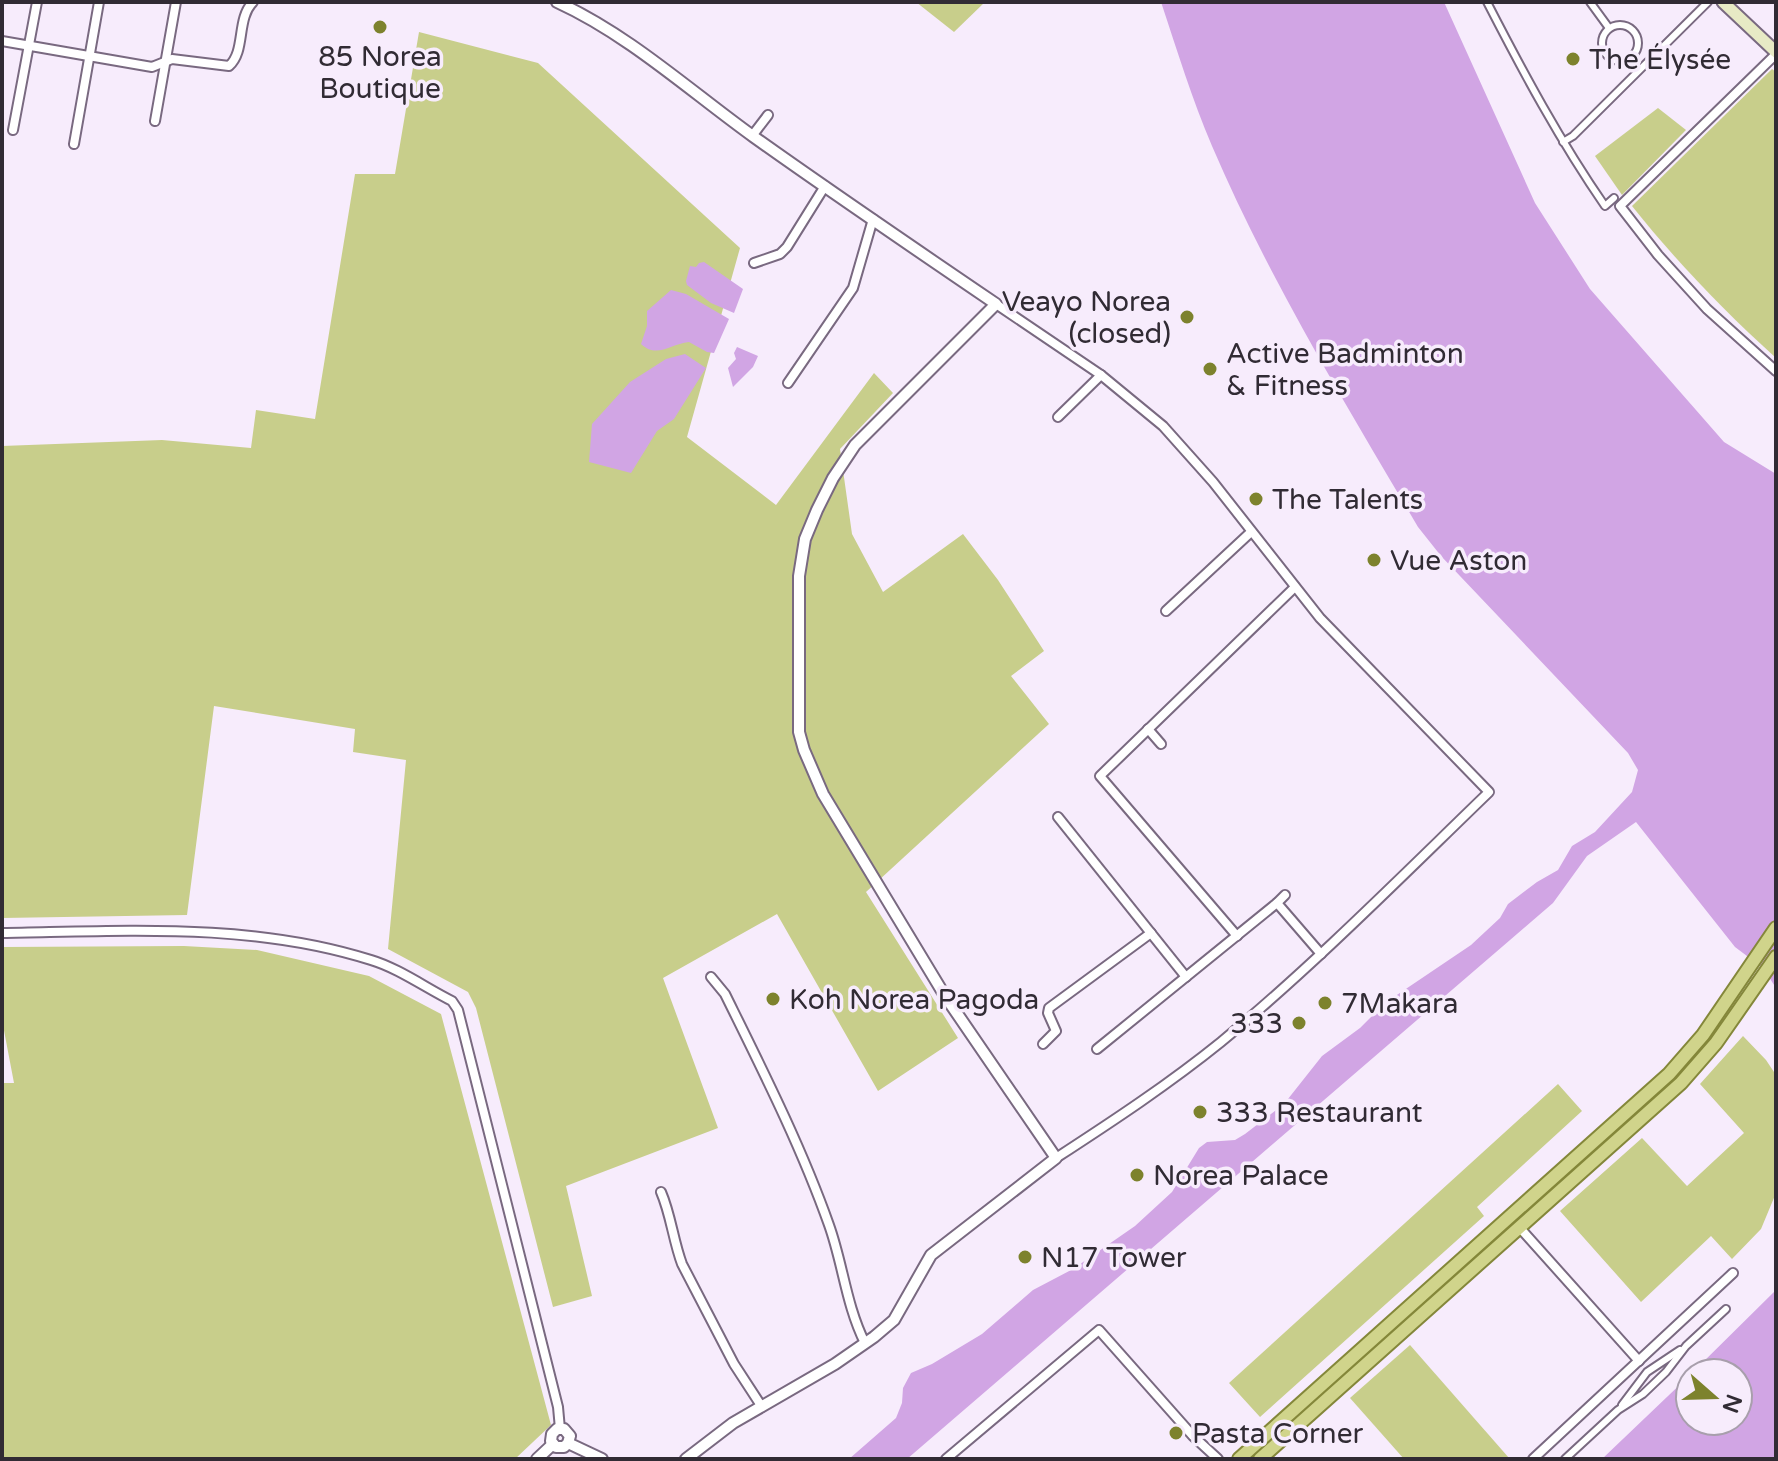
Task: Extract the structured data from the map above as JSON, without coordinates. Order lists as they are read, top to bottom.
{
  "places": [
    "85 Norea Boutique",
    "The Élysée",
    "Veayo Norea (closed)",
    "Active Badminton & Fitness",
    "The Talents",
    "Vue Aston",
    "Koh Norea Pagoda",
    "7Makara",
    "333",
    "333 Restaurant",
    "Norea Palace",
    "N17 Tower",
    "Pasta Corner"
  ],
  "north": "right"
}
